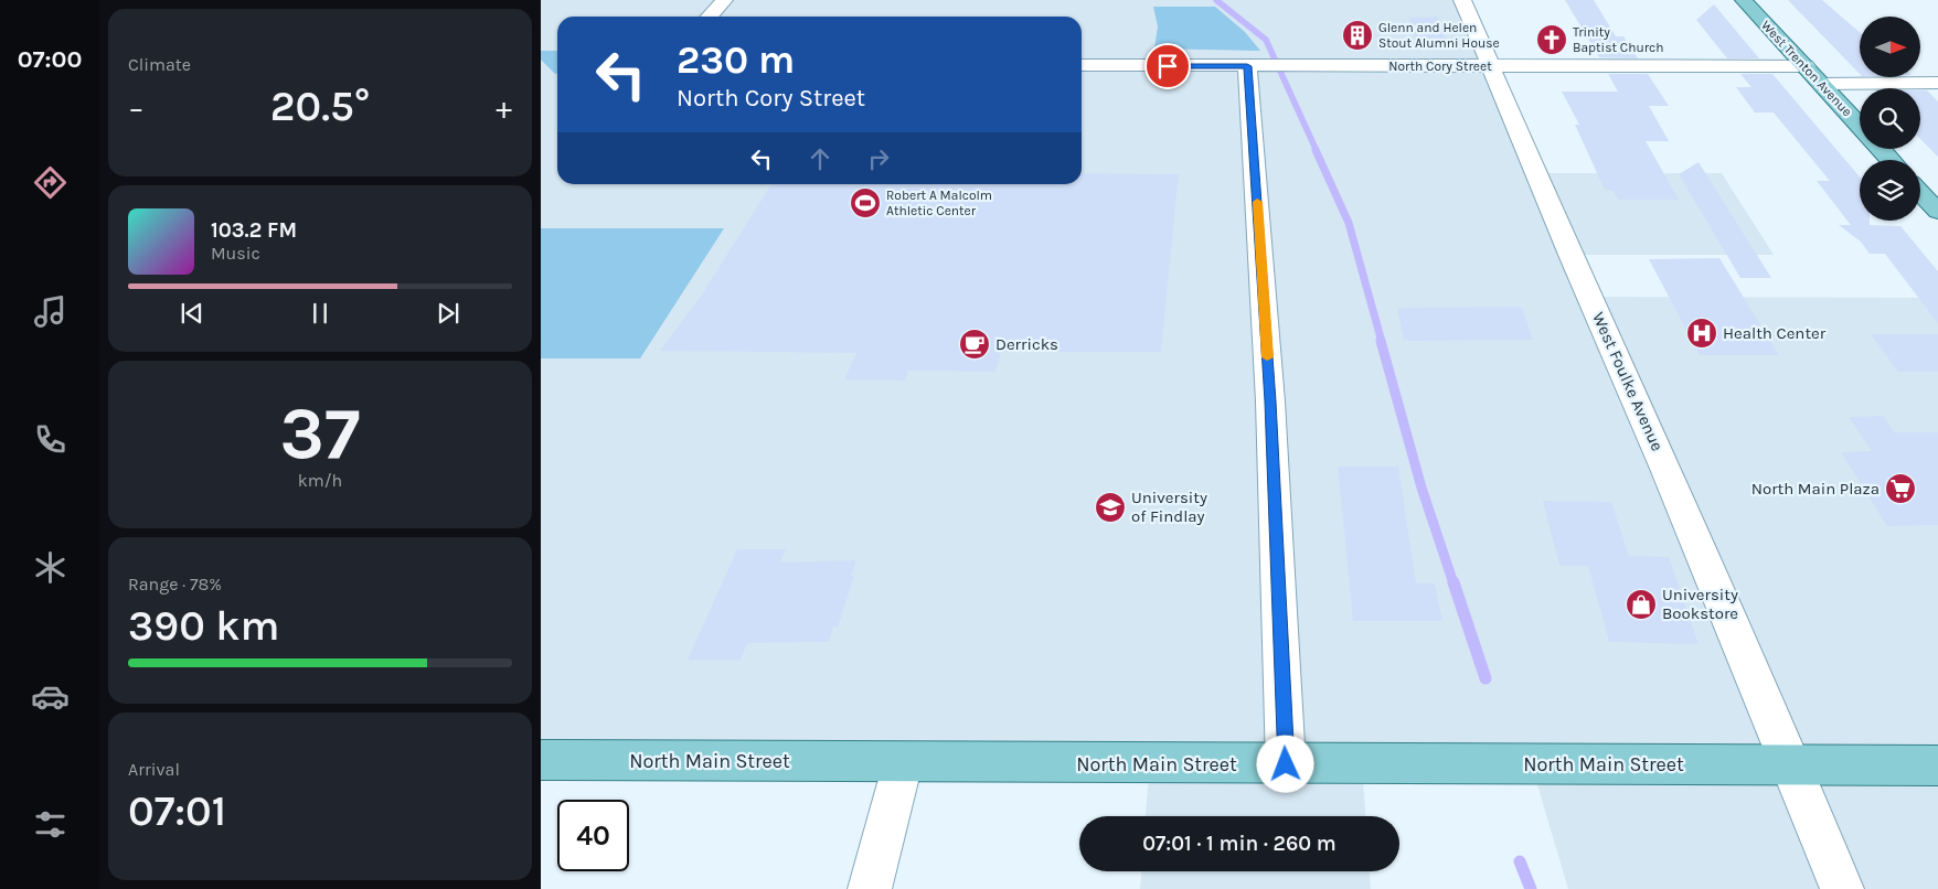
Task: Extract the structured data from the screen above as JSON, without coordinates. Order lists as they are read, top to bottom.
{
  "streets": {
    "main road": ["West Trenton Avenue", "North Main Street"],
    "street": ["North Cory Street", "West Foulke Avenue"]
  },
  "crossings": [
    ["North Cory Street", "West Trenton Avenue"],
    ["North Cory Street", "West Foulke Avenue"],
    ["West Foulke Avenue", "North Main Street"]
  ],
  "places": {
    "building": ["Glenn and Helen Stout Alumni House"],
    "church": ["Trinity Baptist Church"],
    "sports": ["Robert A Malcolm Athletic Center"],
    "hospital": ["Health Center"],
    "cafe": ["Derricks"],
    "supermarket": ["North Main Plaza"],
    "school or university": ["University of Findlay"],
    "shop": ["University Bookstore"]
  },
  "north": "right",
  "page": {
    "tabs": "07:00",
    "tile": [
      "Climate",
      ["37", "km/h"],
      ["Range · 78%", "390 km"],
      ["Arrival", "07:01"]
    ],
    "turn": ["230 m", "North Cory Street"],
    "heat": ["−", "20.5°", "+"],
    "song": ["103.2 FM", "Music"],
    "limit": "40",
    "trip": "07:01 · 1 min · 260 m"
  }
}
